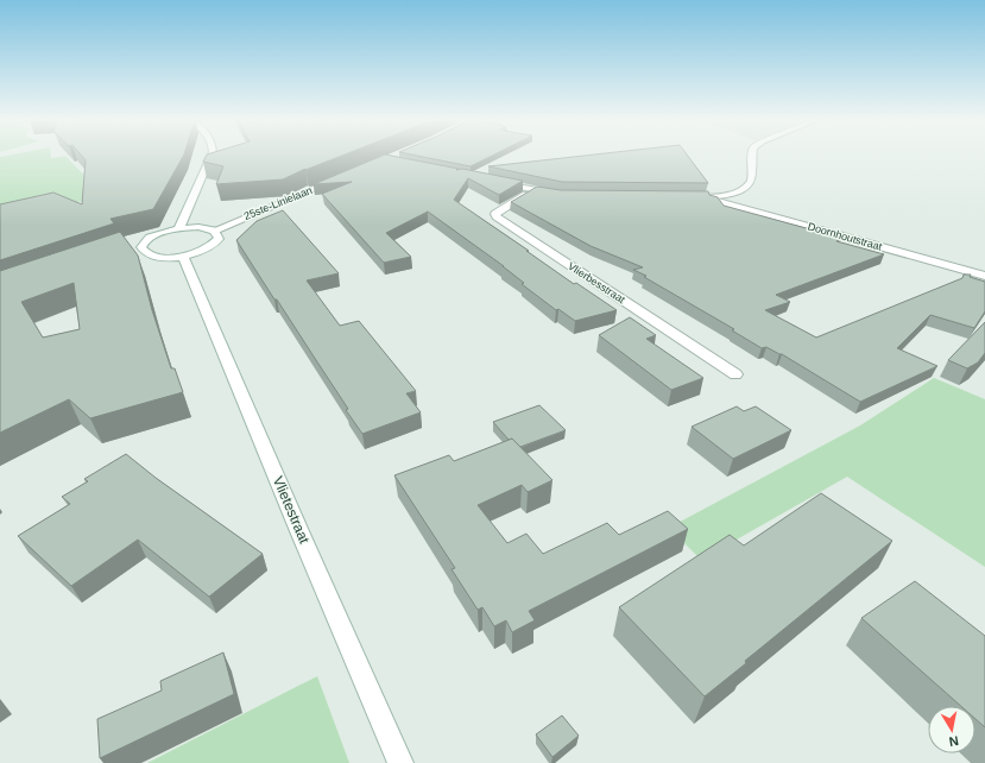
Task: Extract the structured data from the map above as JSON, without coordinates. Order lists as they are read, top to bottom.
{
  "streets": {
    "street": [
      "25ste-Linielaan",
      "Doornhoutstraat",
      "Vlierbesstraat",
      "Vlietestraat"
    ]
  },
  "north": "bottom"
}
